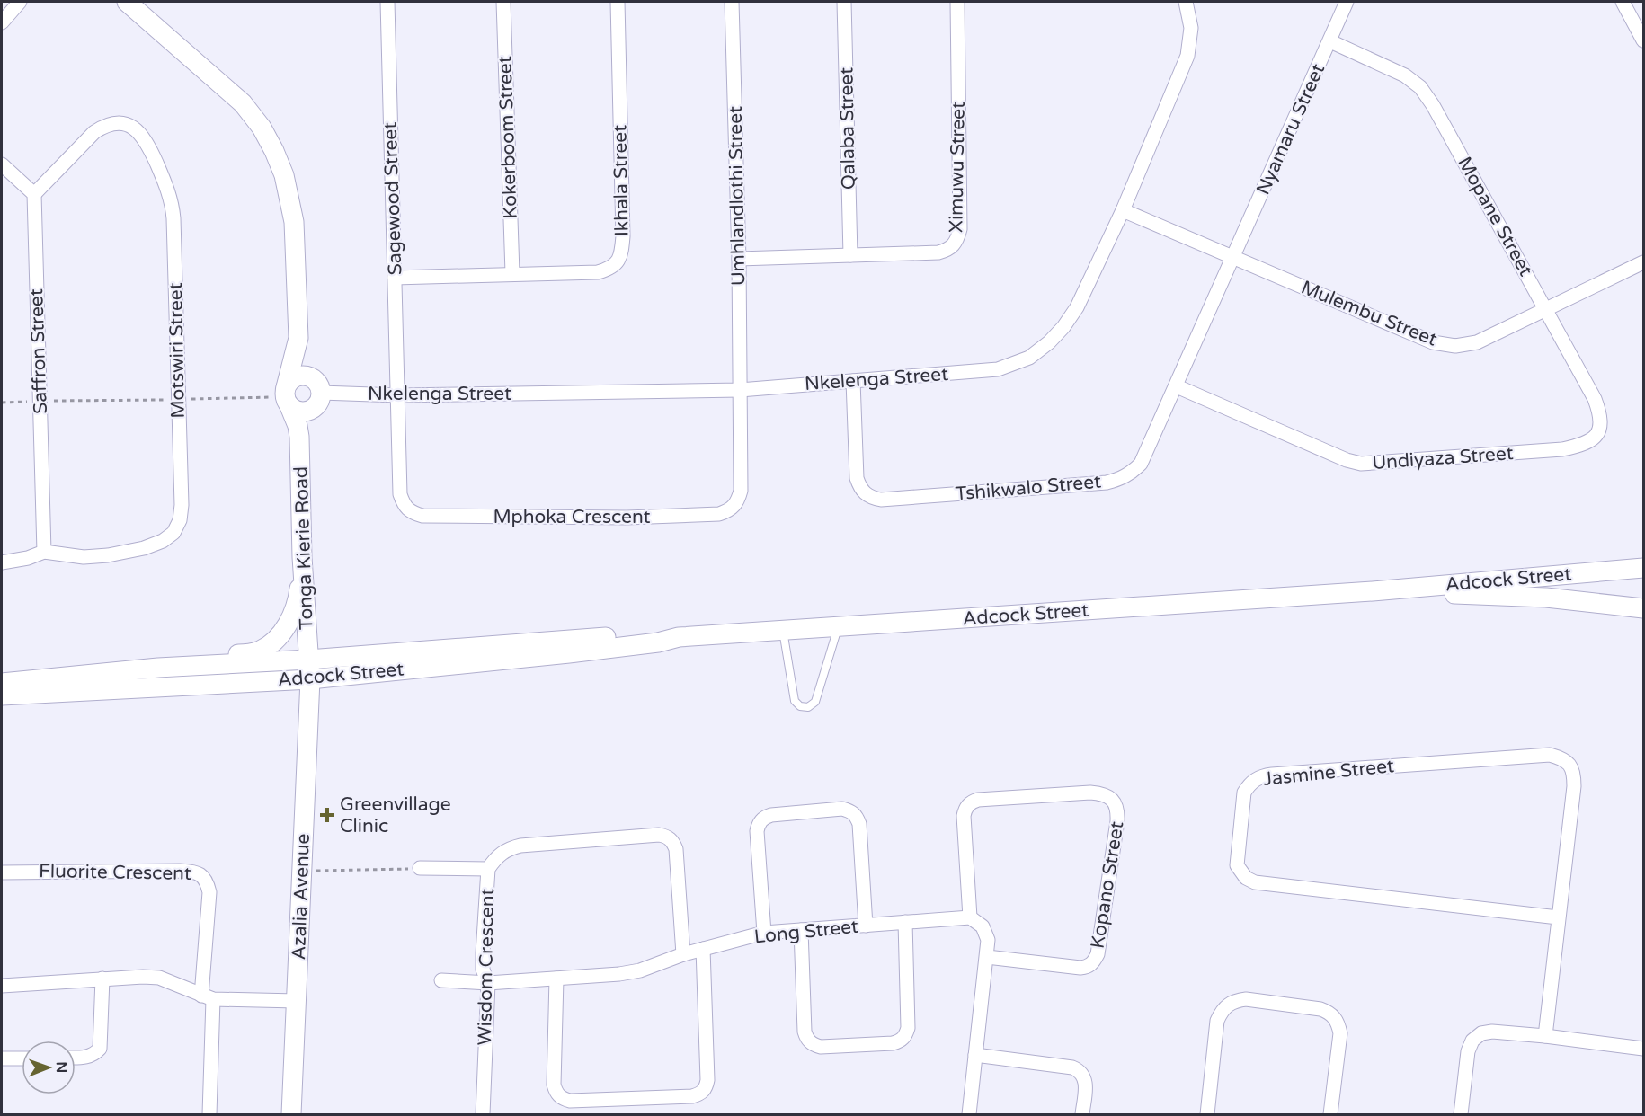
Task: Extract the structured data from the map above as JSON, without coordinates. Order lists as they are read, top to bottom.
{
  "streets": {
    "main road": ["Tonga Kierie Road", "Adcock Street", "Azalia Avenue"],
    "street": [
      "Qalaba Street",
      "Nyamaru Street",
      "Kokerboom Street",
      "Ximuwu Street",
      "Ikhala Street",
      "Umhlandlothi Street",
      "Sagewood Street",
      "Mopane Street",
      "Mulembu Street",
      "Motswiri Street",
      "Saffron Street",
      "Nkelenga Street",
      "Undiyaza Street",
      "Tshikwalo Street",
      "Mphoka Crescent",
      "Jasmine Street",
      "Fluorite Crescent",
      "Kopano Street",
      "Long Street",
      "Wisdom Crescent"
    ]
  },
  "crossings": [
    ["Qalaba Street", "Ximuwu Street"],
    ["Nyamaru Street", "Mopane Street"],
    ["Nyamaru Street", "Mulembu Street"],
    ["Nyamaru Street", "Tshikwalo Street"],
    ["Kokerboom Street", "Ikhala Street"],
    ["Ximuwu Street", "Umhlandlothi Street"],
    ["Ikhala Street", "Sagewood Street"],
    ["Umhlandlothi Street", "Nkelenga Street"],
    ["Umhlandlothi Street", "Mphoka Crescent"],
    ["Sagewood Street", "Nkelenga Street"],
    ["Sagewood Street", "Mphoka Crescent"],
    ["Mopane Street", "Mulembu Street"],
    ["Mopane Street", "Undiyaza Street"],
    ["Mulembu Street", "Nkelenga Street"],
    ["Mulembu Street", "Tshikwalo Street"],
    ["Motswiri Street", "Saffron Street"],
    ["Nkelenga Street", "Tshikwalo Street"],
    ["Nkelenga Street", "Mphoka Crescent"],
    ["Nkelenga Street", "Tonga Kierie Road"],
    ["Undiyaza Street", "Tshikwalo Street"],
    ["Tonga Kierie Road", "Adcock Street"],
    ["Tonga Kierie Road", "Azalia Avenue"],
    ["Adcock Street", "Azalia Avenue"],
    ["Kopano Street", "Long Street"],
    ["Long Street", "Wisdom Crescent"]
  ],
  "places": {
    "health": ["Greenvillage Clinic"]
  },
  "north": "right"
}
